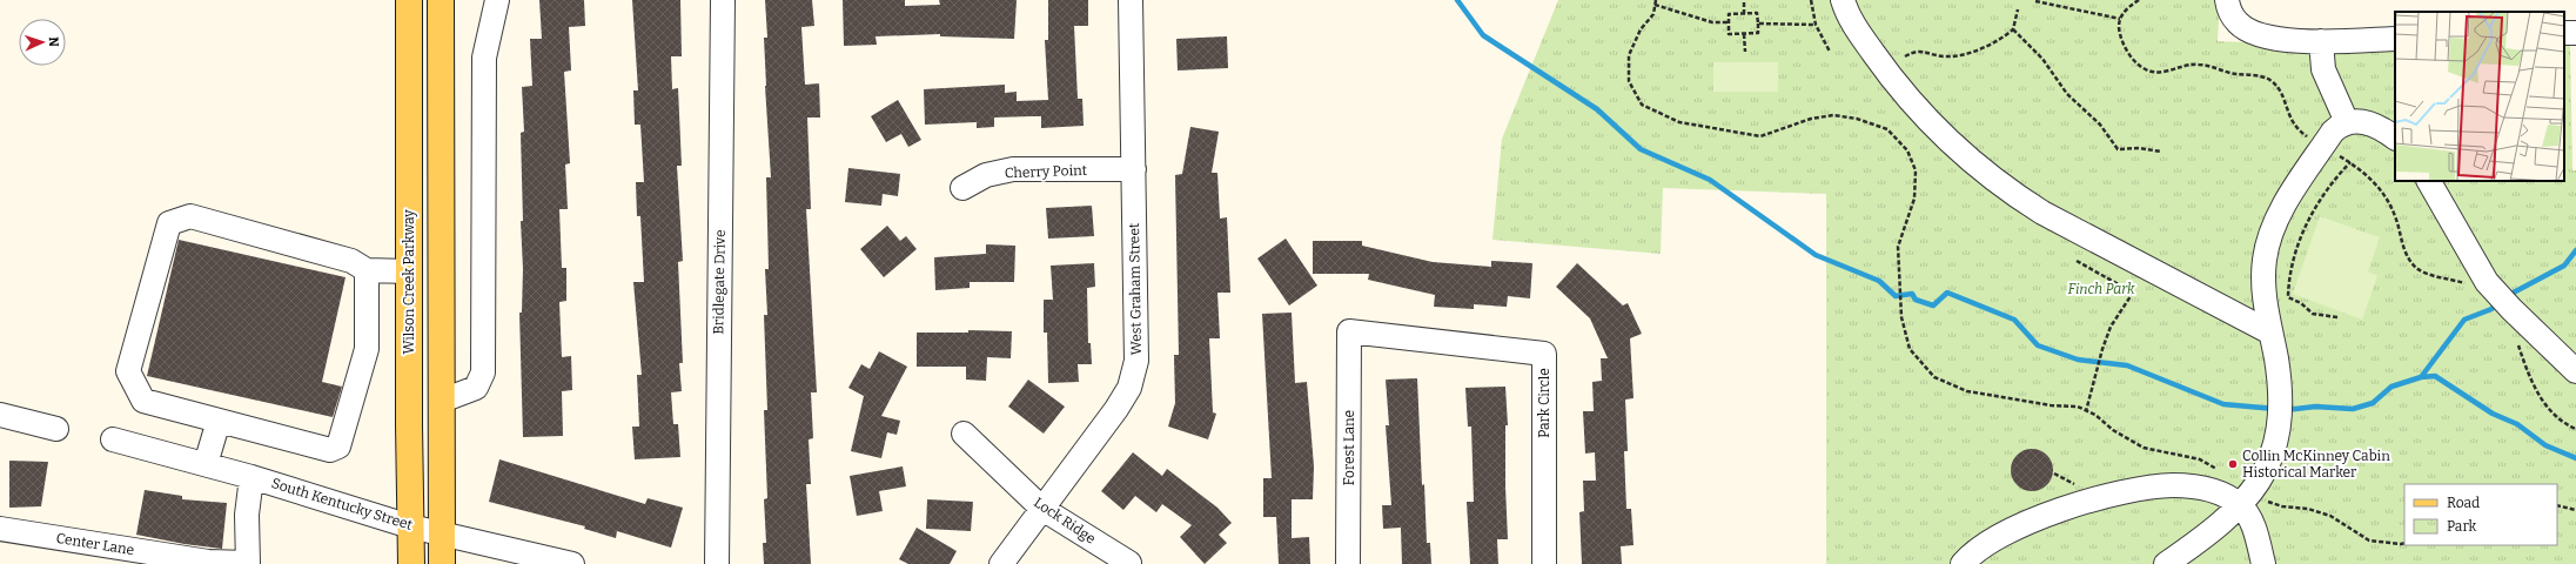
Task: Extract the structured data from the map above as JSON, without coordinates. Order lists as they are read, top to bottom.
{
  "streets": {
    "main road": ["Wilson Creek Parkway"],
    "street": [
      "Cherry Point",
      "Bridlegate Drive",
      "West Graham Street",
      "Park Circle",
      "Forest Lane",
      "South Kentucky Street",
      "Lock Ridge",
      "Center Lane"
    ]
  },
  "crossings": [
    ["Cherry Point", "West Graham Street"],
    ["Wilson Creek Parkway", "South Kentucky Street"],
    ["West Graham Street", "Lock Ridge"],
    ["Park Circle", "Forest Lane"]
  ],
  "parks": ["Finch Park"],
  "places": ["Collin McKinney Cabin Historical Marker"],
  "legend": ["Road", "Park"],
  "north": "right"
}
